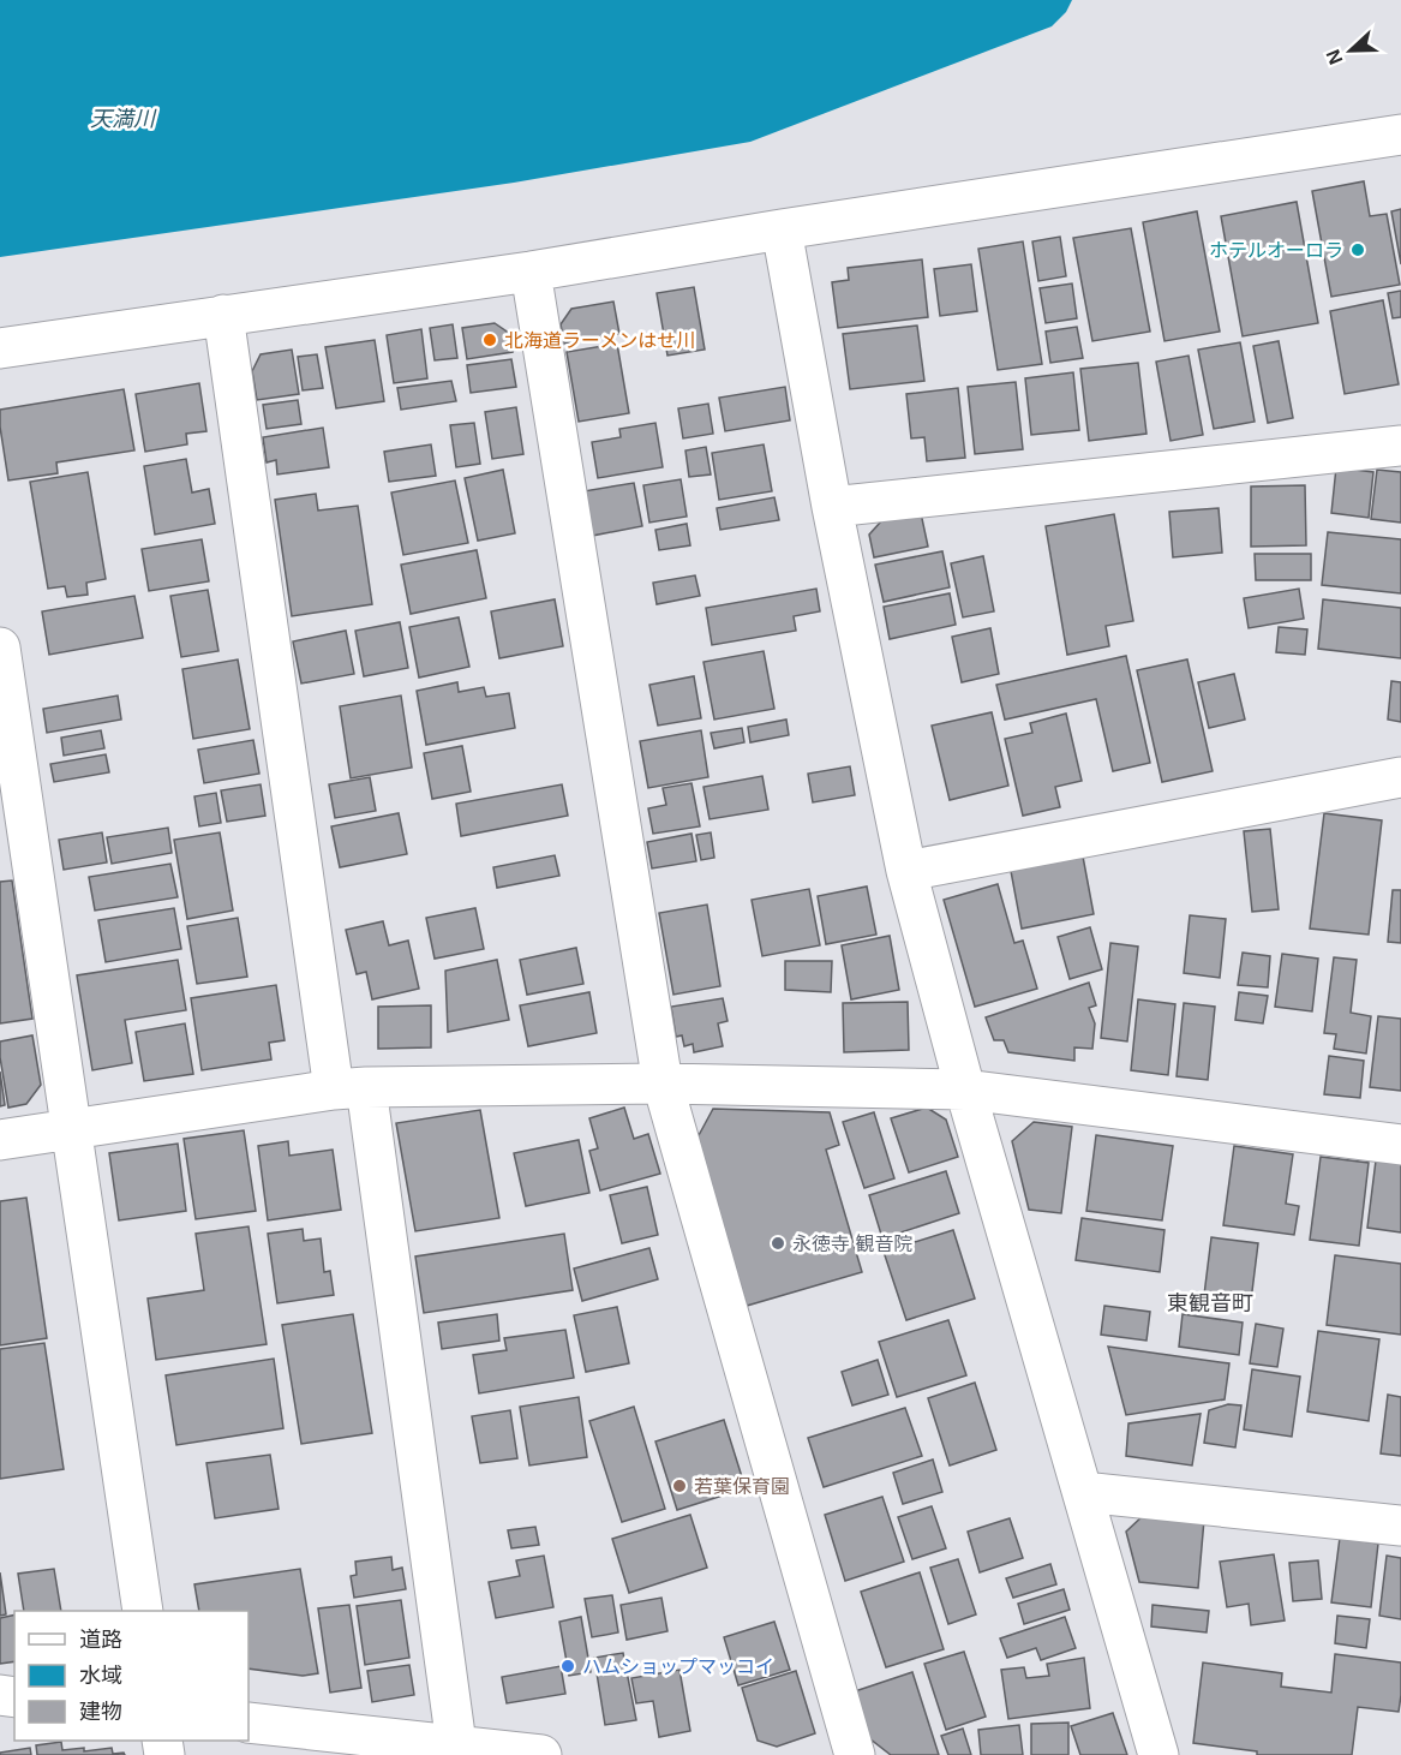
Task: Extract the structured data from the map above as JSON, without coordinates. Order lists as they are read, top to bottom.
{
  "districts": ["東観音町"],
  "water": ["天満川"],
  "places": [
    "ホテルオーロラ",
    "北海道ラーメンはせ川",
    "永徳寺 観音院",
    "若葉保育園",
    "ハムショップマッコイ"
  ],
  "legend": ["道路", "水域", "建物"],
  "north": "left"
}
